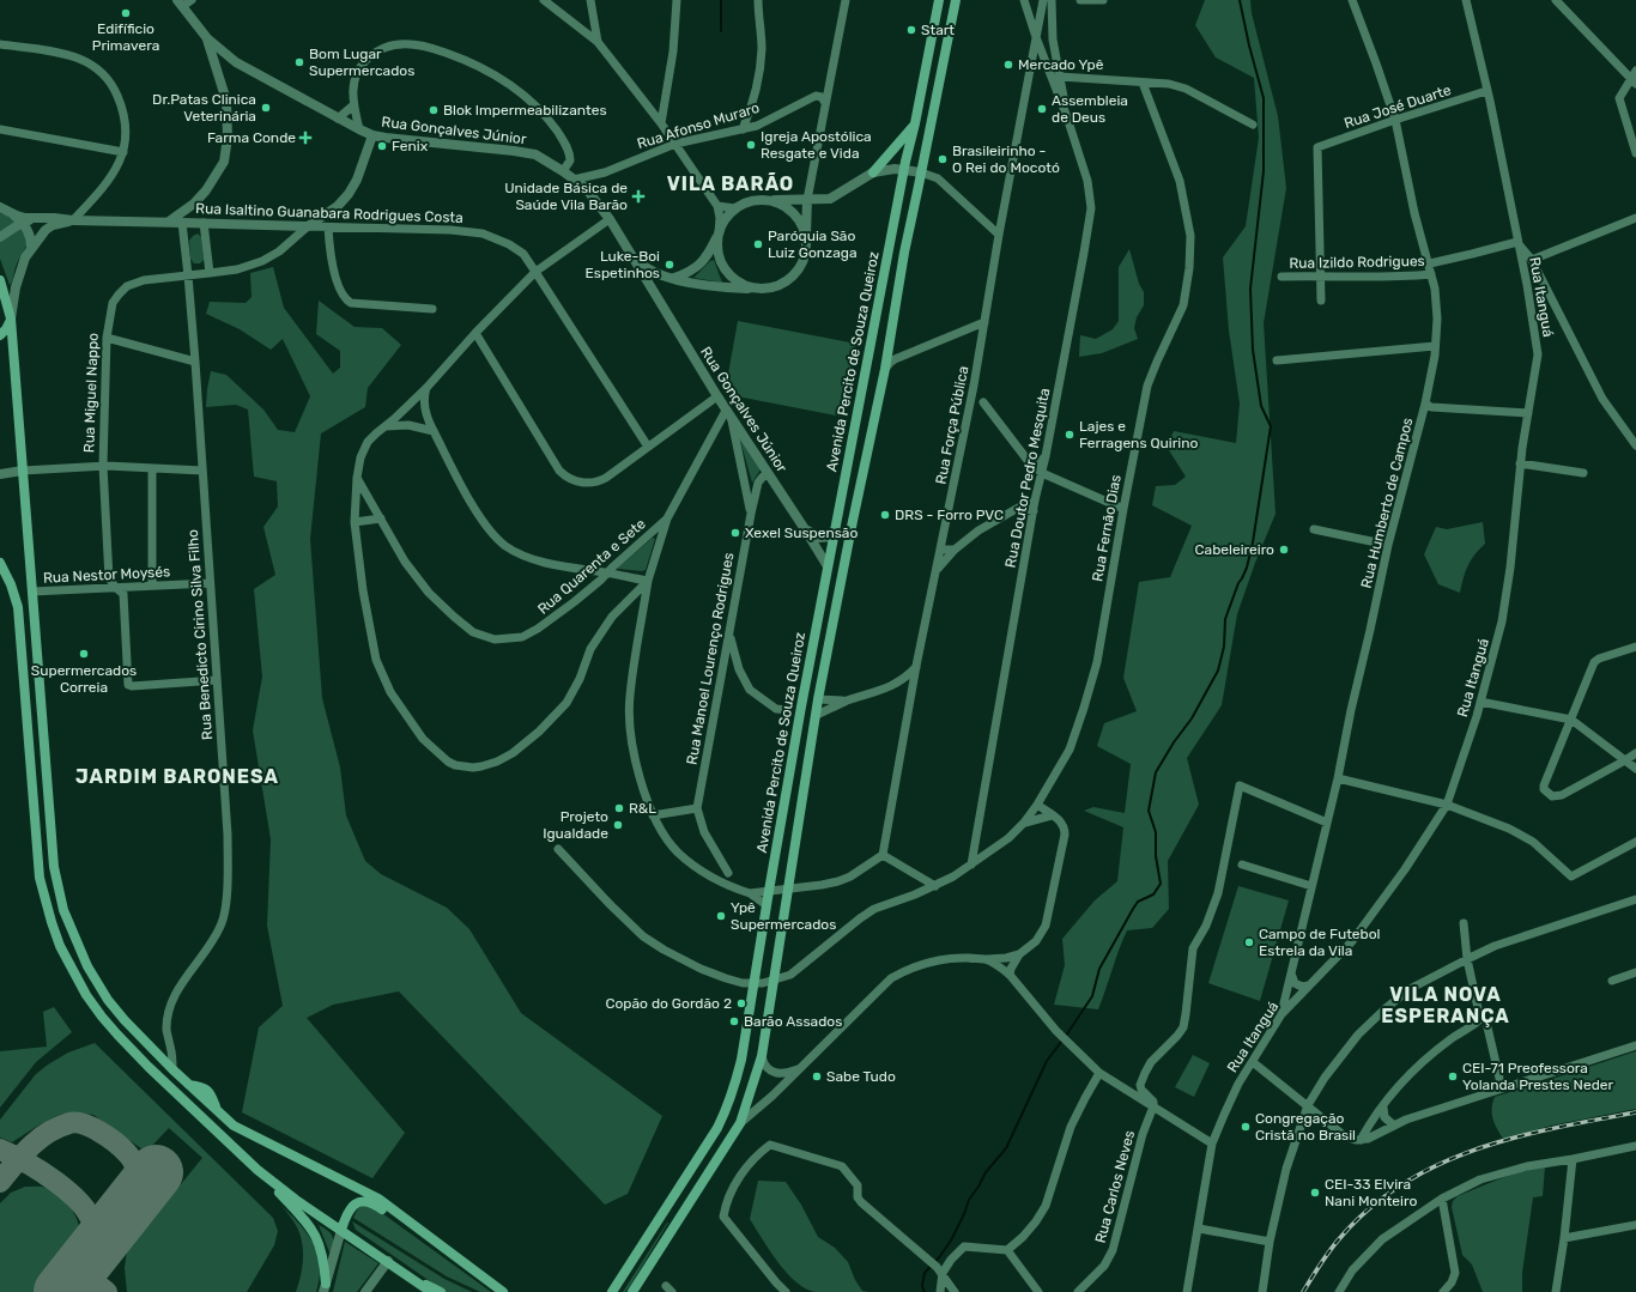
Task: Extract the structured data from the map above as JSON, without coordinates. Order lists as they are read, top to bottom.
{
  "streets": {
    "main road": ["Avenida Percito de Souza Queiroz"],
    "street": [
      "Rua José Duarte",
      "Rua Afonso Muraro",
      "Rua Gonçalves Júnior",
      "Rua Isaltino Guanabara Rodrigues Costa",
      "Rua Izildo Rodrigues",
      "Rua Itanguá",
      "Rua Miguel Nappo",
      "Rua Força Pública",
      "Rua Doutor Pedro Mesquita",
      "Rua Humberto de Campos",
      "Rua Fernão Dias",
      "Rua Quarenta e Sete",
      "Rua Nestor Moysés",
      "Rua Benedicto Cirino Silva Filho",
      "Rua Manoel Lourenço Rodrigues",
      "Rua Carlos Neves"
    ]
  },
  "crossings": [
    ["Rua José Duarte", "Rua Izildo Rodrigues"],
    ["Rua José Duarte", "Rua Itanguá"],
    ["Rua José Duarte", "Rua Humberto de Campos"],
    ["Rua Afonso Muraro", "Rua Gonçalves Júnior"],
    ["Rua Gonçalves Júnior", "Avenida Percito de Souza Queiroz"],
    ["Rua Gonçalves Júnior", "Rua Miguel Nappo"],
    ["Rua Gonçalves Júnior", "Rua Manoel Lourenço Rodrigues"],
    ["Rua Isaltino Guanabara Rodrigues Costa", "Rua Miguel Nappo"],
    ["Rua Isaltino Guanabara Rodrigues Costa", "Rua Benedicto Cirino Silva Filho"],
    ["Rua Izildo Rodrigues", "Rua Humberto de Campos"],
    ["Rua Itanguá", "Rua Humberto de Campos"],
    ["Rua Miguel Nappo", "Rua Nestor Moysés"],
    ["Rua Miguel Nappo", "Rua Benedicto Cirino Silva Filho"],
    ["Rua Nestor Moysés", "Rua Benedicto Cirino Silva Filho"]
  ],
  "districts": ["VILA BARÃO", "JARDIM BARONESA", "VILA NOVA ESPERANÇA"],
  "places": {
    "other": [
      "Edifíficio Primavera",
      "Start",
      "Bom Lugar Supermercados",
      "Mercado Ypê",
      "Dr.Patas Clinica Veterinária",
      "Assembleia de Deus",
      "Blok Impermeabilizantes",
      "Igreja Apostólica Resgate e Vida",
      "Fenix",
      "Brasileirinho - O Rei do Mocotó",
      "Paróquia São Luiz Gonzaga",
      "Luke-Boi Espetinhos",
      "Lajes e Ferragens Quirino",
      "DRS - Forro PVC",
      "Xexel Suspensão",
      "Cabeleireiro",
      "Supermercados Correia",
      "R&L",
      "Projeto Igualdade",
      "Ypê Supermercados",
      "Campo de Futebol Estrela da Vila",
      "Copão do Gordão 2",
      "Barão Assados",
      "Sabe Tudo",
      "CEI-71 Preofessora Yolanda Prestes Neder",
      "Congregação Cristã no Brasil",
      "CEI-33 Elvira Nani Monteiro"
    ],
    "health": ["Farma Conde", "Unidade Básica de Saúde Vila Barão"]
  }
}
